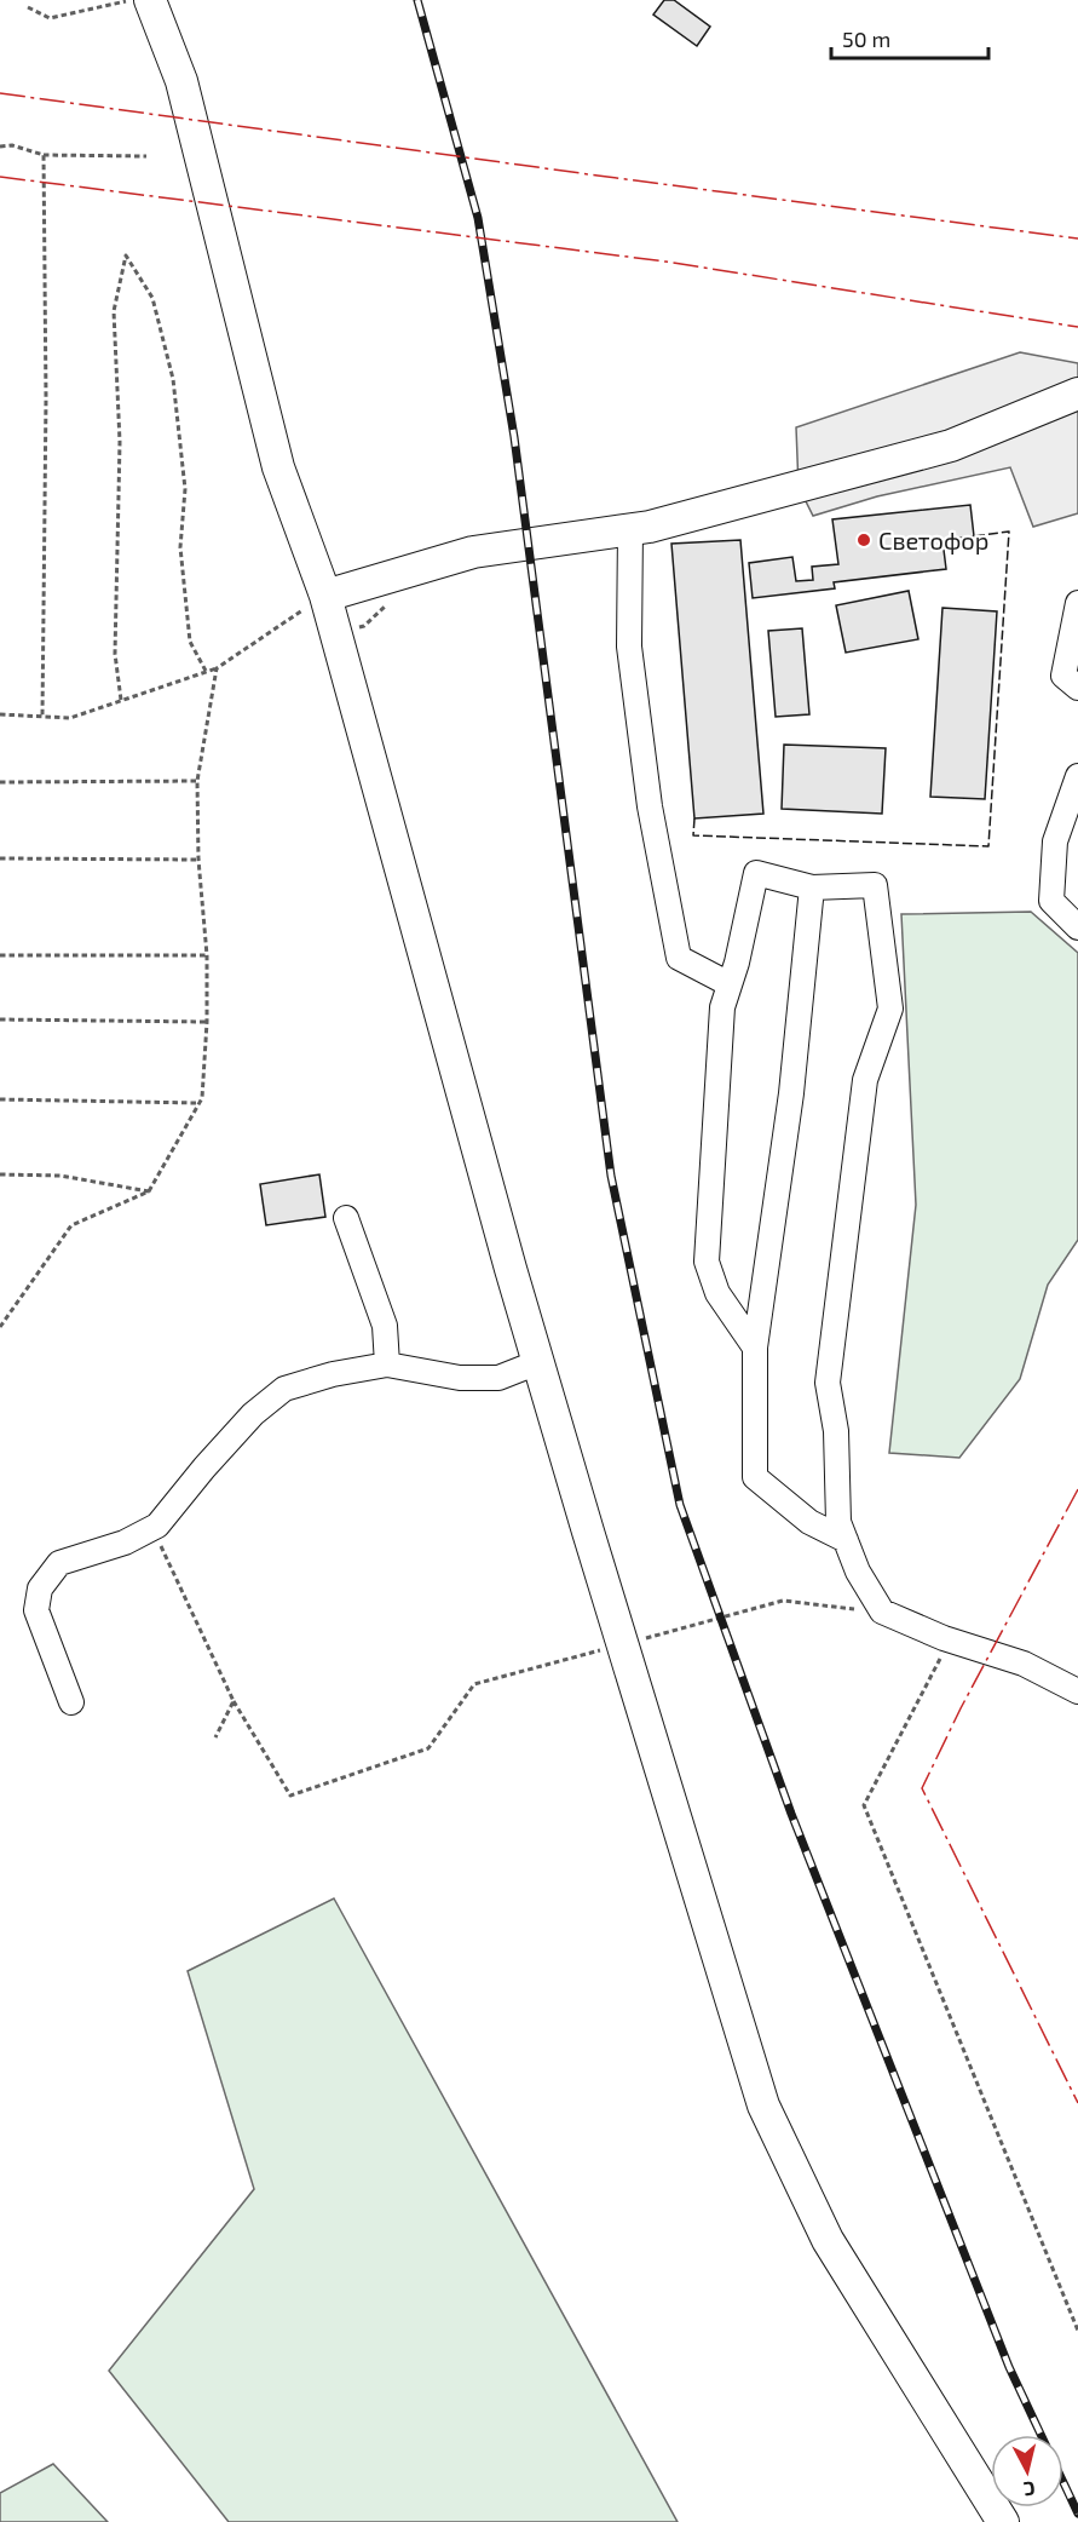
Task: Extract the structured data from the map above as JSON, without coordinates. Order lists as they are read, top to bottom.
{
  "places": ["Светофор"],
  "scale_bar": "50 m",
  "north": "bottom"
}
